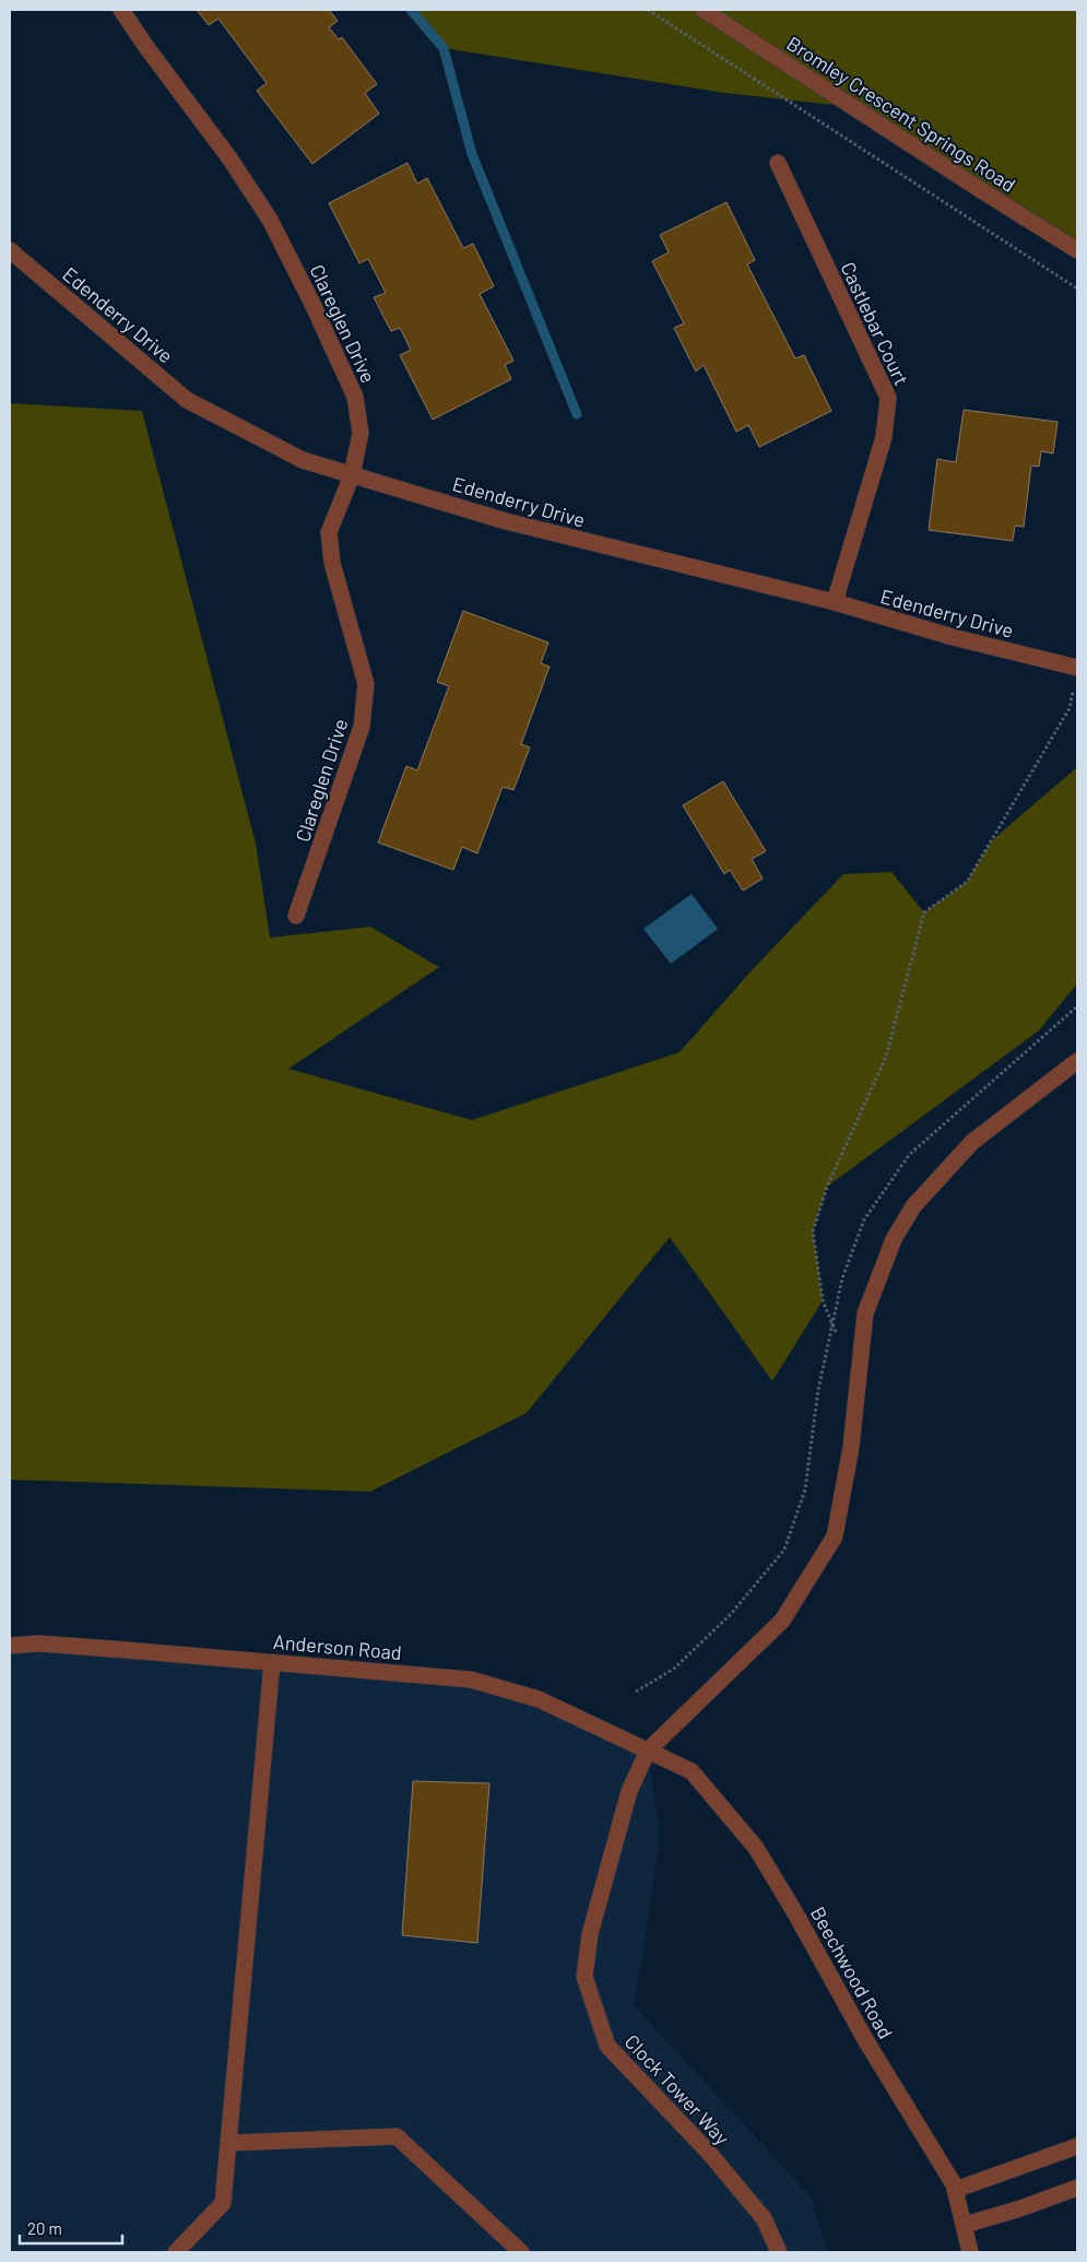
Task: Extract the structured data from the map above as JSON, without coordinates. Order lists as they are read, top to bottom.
{
  "streets": {
    "street": [
      "Bromley Crescent Springs Road",
      "Edenderry Drive",
      "Clareglen Drive",
      "Castlebar Court",
      "Anderson Road",
      "Beechwood Road",
      "Clock Tower Way"
    ]
  },
  "crossings": [
    ["Edenderry Drive", "Clareglen Drive"],
    ["Edenderry Drive", "Castlebar Court"],
    ["Anderson Road", "Beechwood Road"],
    ["Anderson Road", "Clock Tower Way"],
    ["Beechwood Road", "Clock Tower Way"]
  ],
  "scale_bar": "20 m"
}
